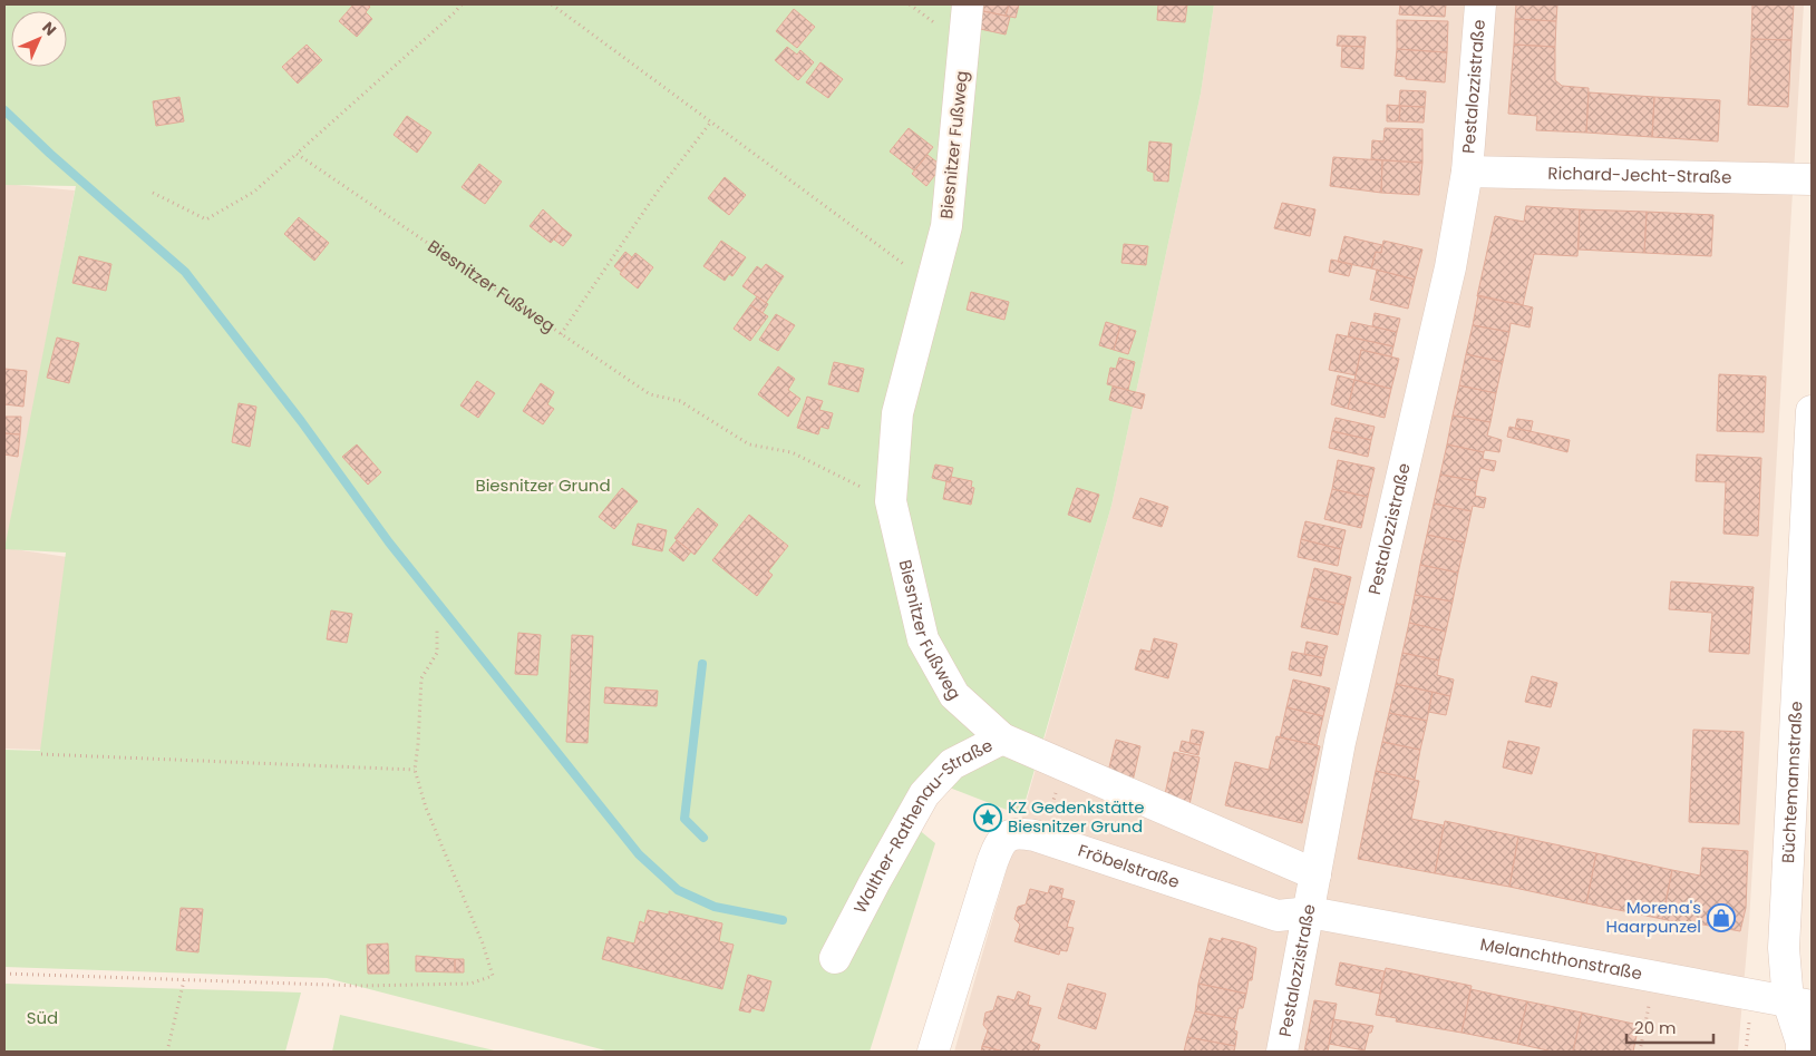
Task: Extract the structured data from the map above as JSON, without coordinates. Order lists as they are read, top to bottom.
{
  "streets": {
    "street": [
      "Pestalozzistraße",
      "Biesnitzer Fußweg",
      "Richard-Jecht-Straße",
      "Büchtemannstraße",
      "Walther-Rathenau-Straße",
      "Fröbelstraße",
      "Melanchthonstraße"
    ]
  },
  "crossings": [
    ["Pestalozzistraße", "Richard-Jecht-Straße"],
    ["Pestalozzistraße", "Walther-Rathenau-Straße"],
    ["Pestalozzistraße", "Fröbelstraße"],
    ["Pestalozzistraße", "Melanchthonstraße"],
    ["Biesnitzer Fußweg", "Walther-Rathenau-Straße"],
    ["Büchtemannstraße", "Melanchthonstraße"],
    ["Fröbelstraße", "Melanchthonstraße"]
  ],
  "parks": ["Biesnitzer Grund", "Süd"],
  "places": {
    "place": ["KZ Gedenkstätte Biesnitzer Grund"],
    "shop": ["Morena's Haarpunzel"]
  },
  "scale_bar": "20 m",
  "north": "top right"
}
